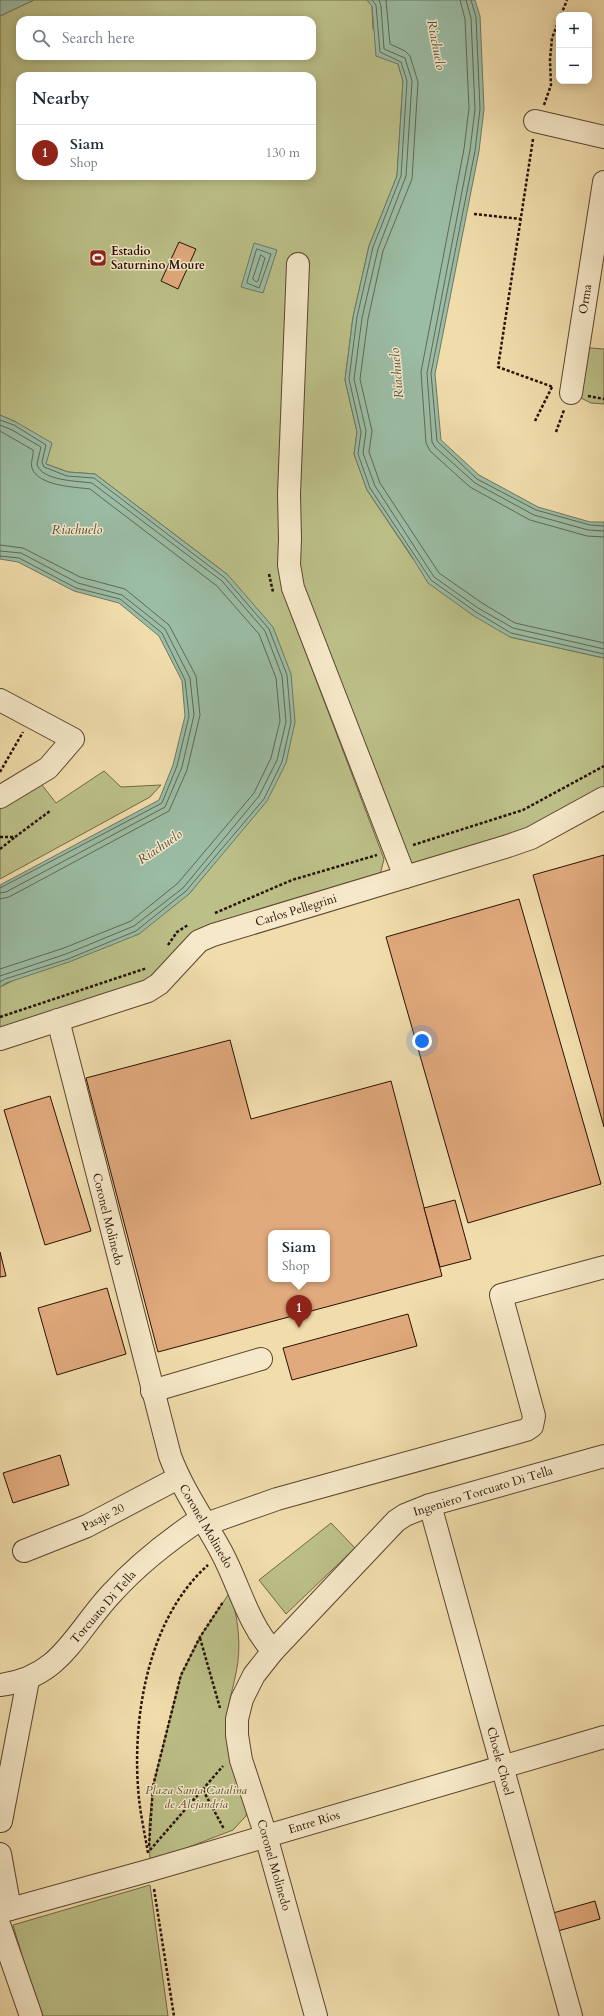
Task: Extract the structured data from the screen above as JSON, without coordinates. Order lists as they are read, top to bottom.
{
  "streets": {
    "street": [
      "Orma",
      "Carlos Pellegrini",
      "Coronel Molinedo",
      "Ingeniero Torcuato Di Tella",
      "Pasaje 20",
      "Torcuato Di Tella",
      "Choele Choel",
      "Entre Ríos"
    ]
  },
  "crossings": [
    ["Carlos Pellegrini", "Coronel Molinedo"],
    ["Coronel Molinedo", "Ingeniero Torcuato Di Tella"],
    ["Coronel Molinedo", "Pasaje 20"],
    ["Coronel Molinedo", "Torcuato Di Tella"],
    ["Coronel Molinedo", "Entre Ríos"],
    ["Ingeniero Torcuato Di Tella", "Choele Choel"],
    ["Choele Choel", "Entre Ríos"]
  ],
  "water": ["Riachuelo"],
  "parks": ["Plaza Santa Catalina de Alejandría"],
  "places": {
    "sports": ["Estadio Saturnino Moure"]
  },
  "page": {
    "map_buttons": ["+", "−"],
    "search": "Search here",
    "heading": "Nearby",
    "list": [
      {
        "mark": "1",
        "name": "Siam",
        "note": "Shop",
        "value": "130 m"
      }
    ],
    "popup": ["Siam", "Shop"],
    "pins": "1"
  }
}
